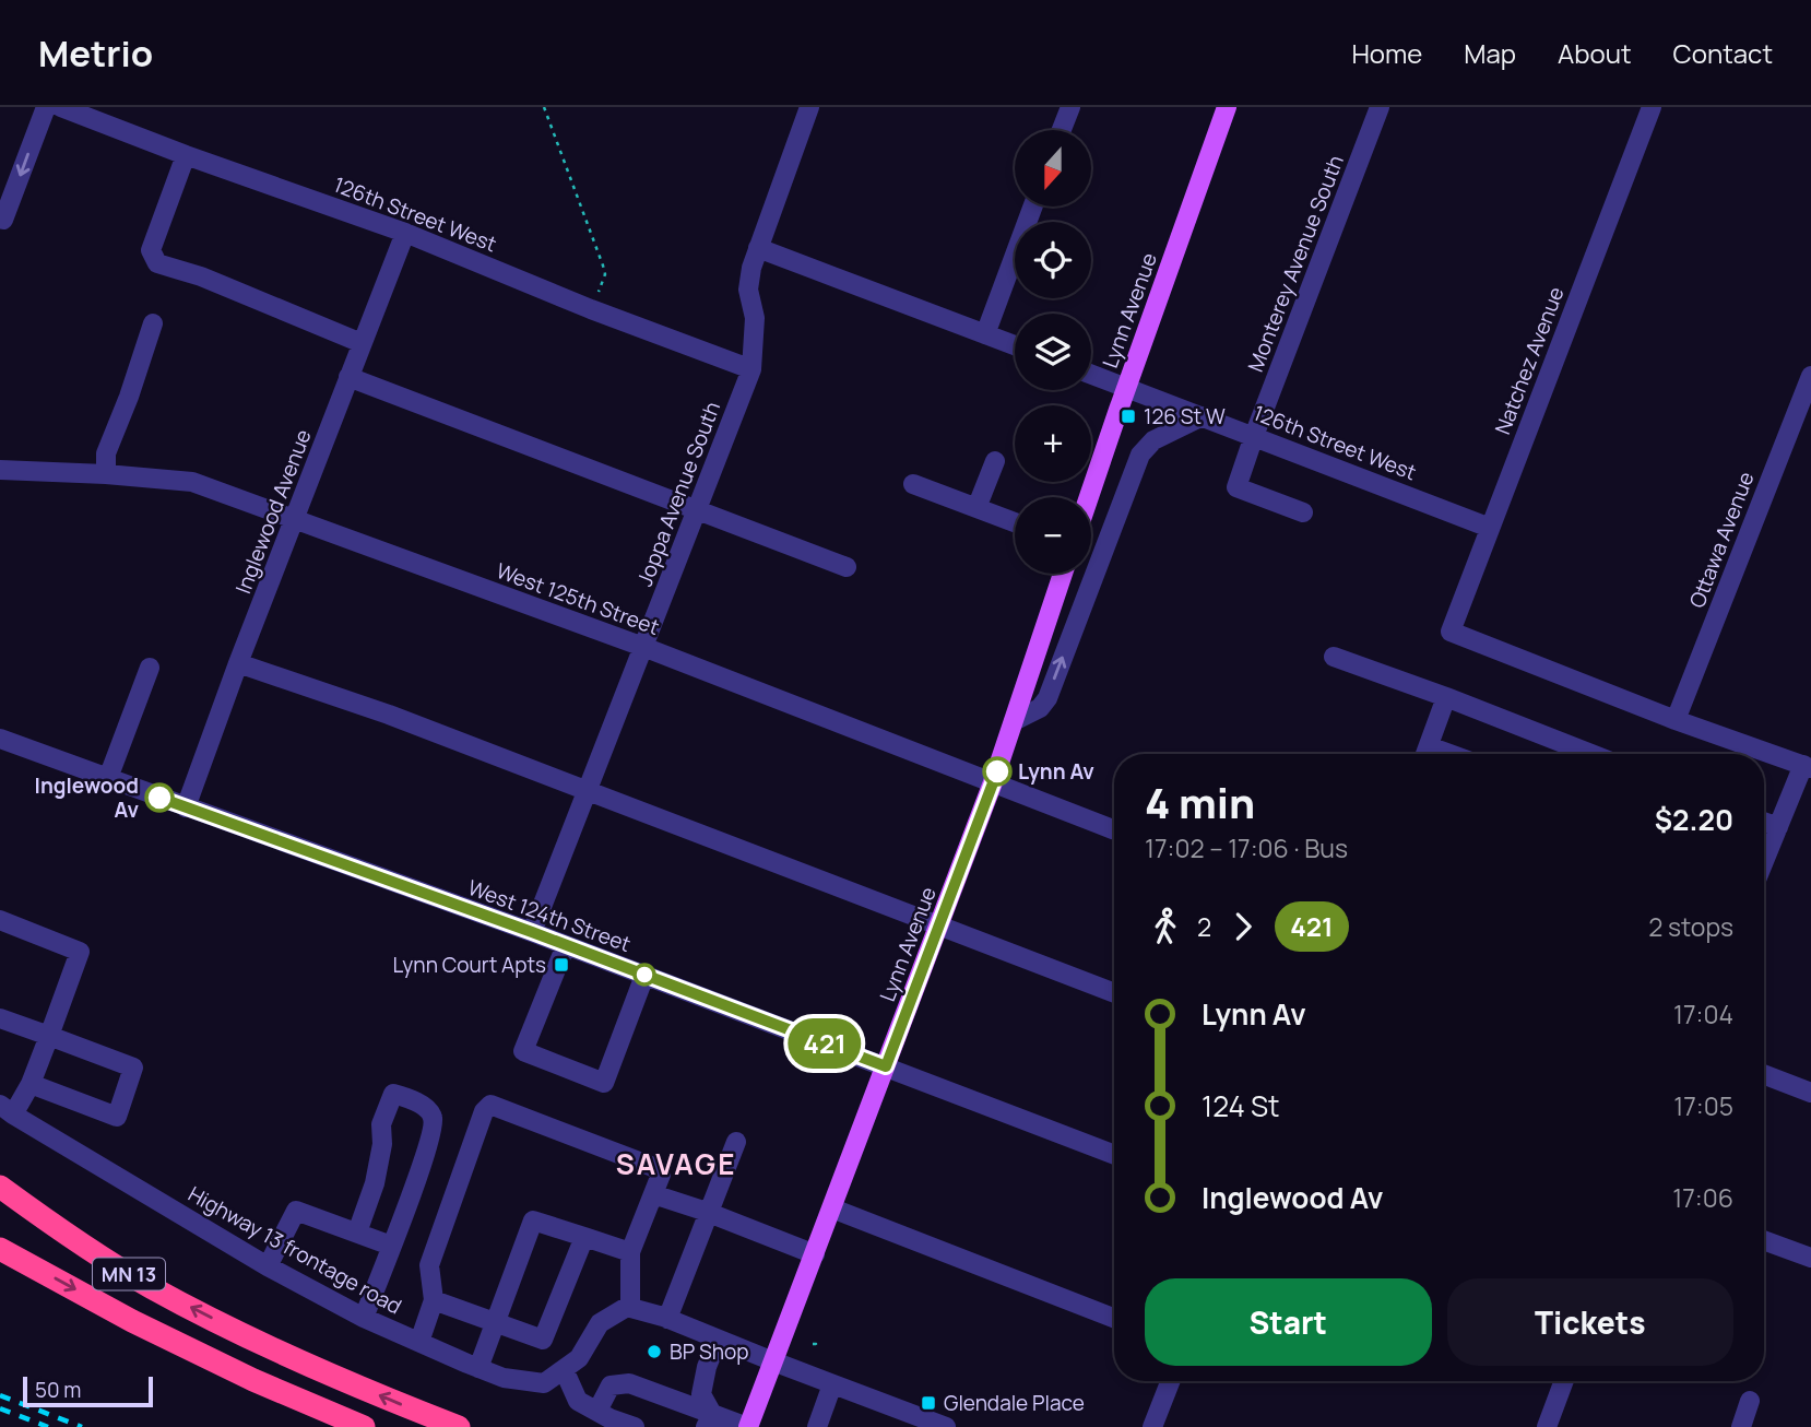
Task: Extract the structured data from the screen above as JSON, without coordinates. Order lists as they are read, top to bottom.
{
  "streets": {
    "highway": ["MN 13"],
    "main road": ["Lynn Avenue"],
    "street": [
      "126th Street West",
      "Monterey Avenue South",
      "Natchez Avenue",
      "Joppa Avenue South",
      "Inglewood Avenue",
      "Ottawa Avenue",
      "West 125th Street",
      "West 124th Street",
      "Highway 13 frontage road"
    ]
  },
  "crossings": [
    ["126th Street West", "Monterey Avenue South"],
    ["126th Street West", "Lynn Avenue"],
    ["126th Street West", "Natchez Avenue"],
    ["126th Street West", "Joppa Avenue South"],
    ["126th Street West", "Inglewood Avenue"],
    ["Lynn Avenue", "West 125th Street"],
    ["Lynn Avenue", "West 124th Street"],
    ["Natchez Avenue", "Ottawa Avenue"],
    ["Joppa Avenue South", "West 125th Street"],
    ["Joppa Avenue South", "West 124th Street"],
    ["Inglewood Avenue", "West 125th Street"],
    ["Inglewood Avenue", "West 124th Street"]
  ],
  "districts": ["SAVAGE"],
  "places": {
    "transit": ["126 St W", "Lynn Court Apts", "Glendale Place"],
    "other": ["Lynn Av", "Inglewood Av", "BP Shop"]
  },
  "lines": ["bus line 421"],
  "scale_bar": "50 m",
  "north": "bottom",
  "page": {
    "header": "Metrio",
    "nav": [
      "Home",
      "Map",
      "About",
      "Contact"
    ],
    "on_map": "421",
    "map_buttons": ["+", "−"],
    "heading": ["4 min", "17:02 – 17:06 · Bus", "$2.20"],
    "legs": ["2", "421", "2 stops"],
    "list": [
      {
        "name": "Lynn Av",
        "value": "17:04"
      },
      {
        "name": "124 St",
        "value": "17:05"
      },
      {
        "name": "Inglewood Av",
        "value": "17:06"
      }
    ],
    "buttons": ["Start", "Tickets"],
    "scale": "50 m"
  }
}
